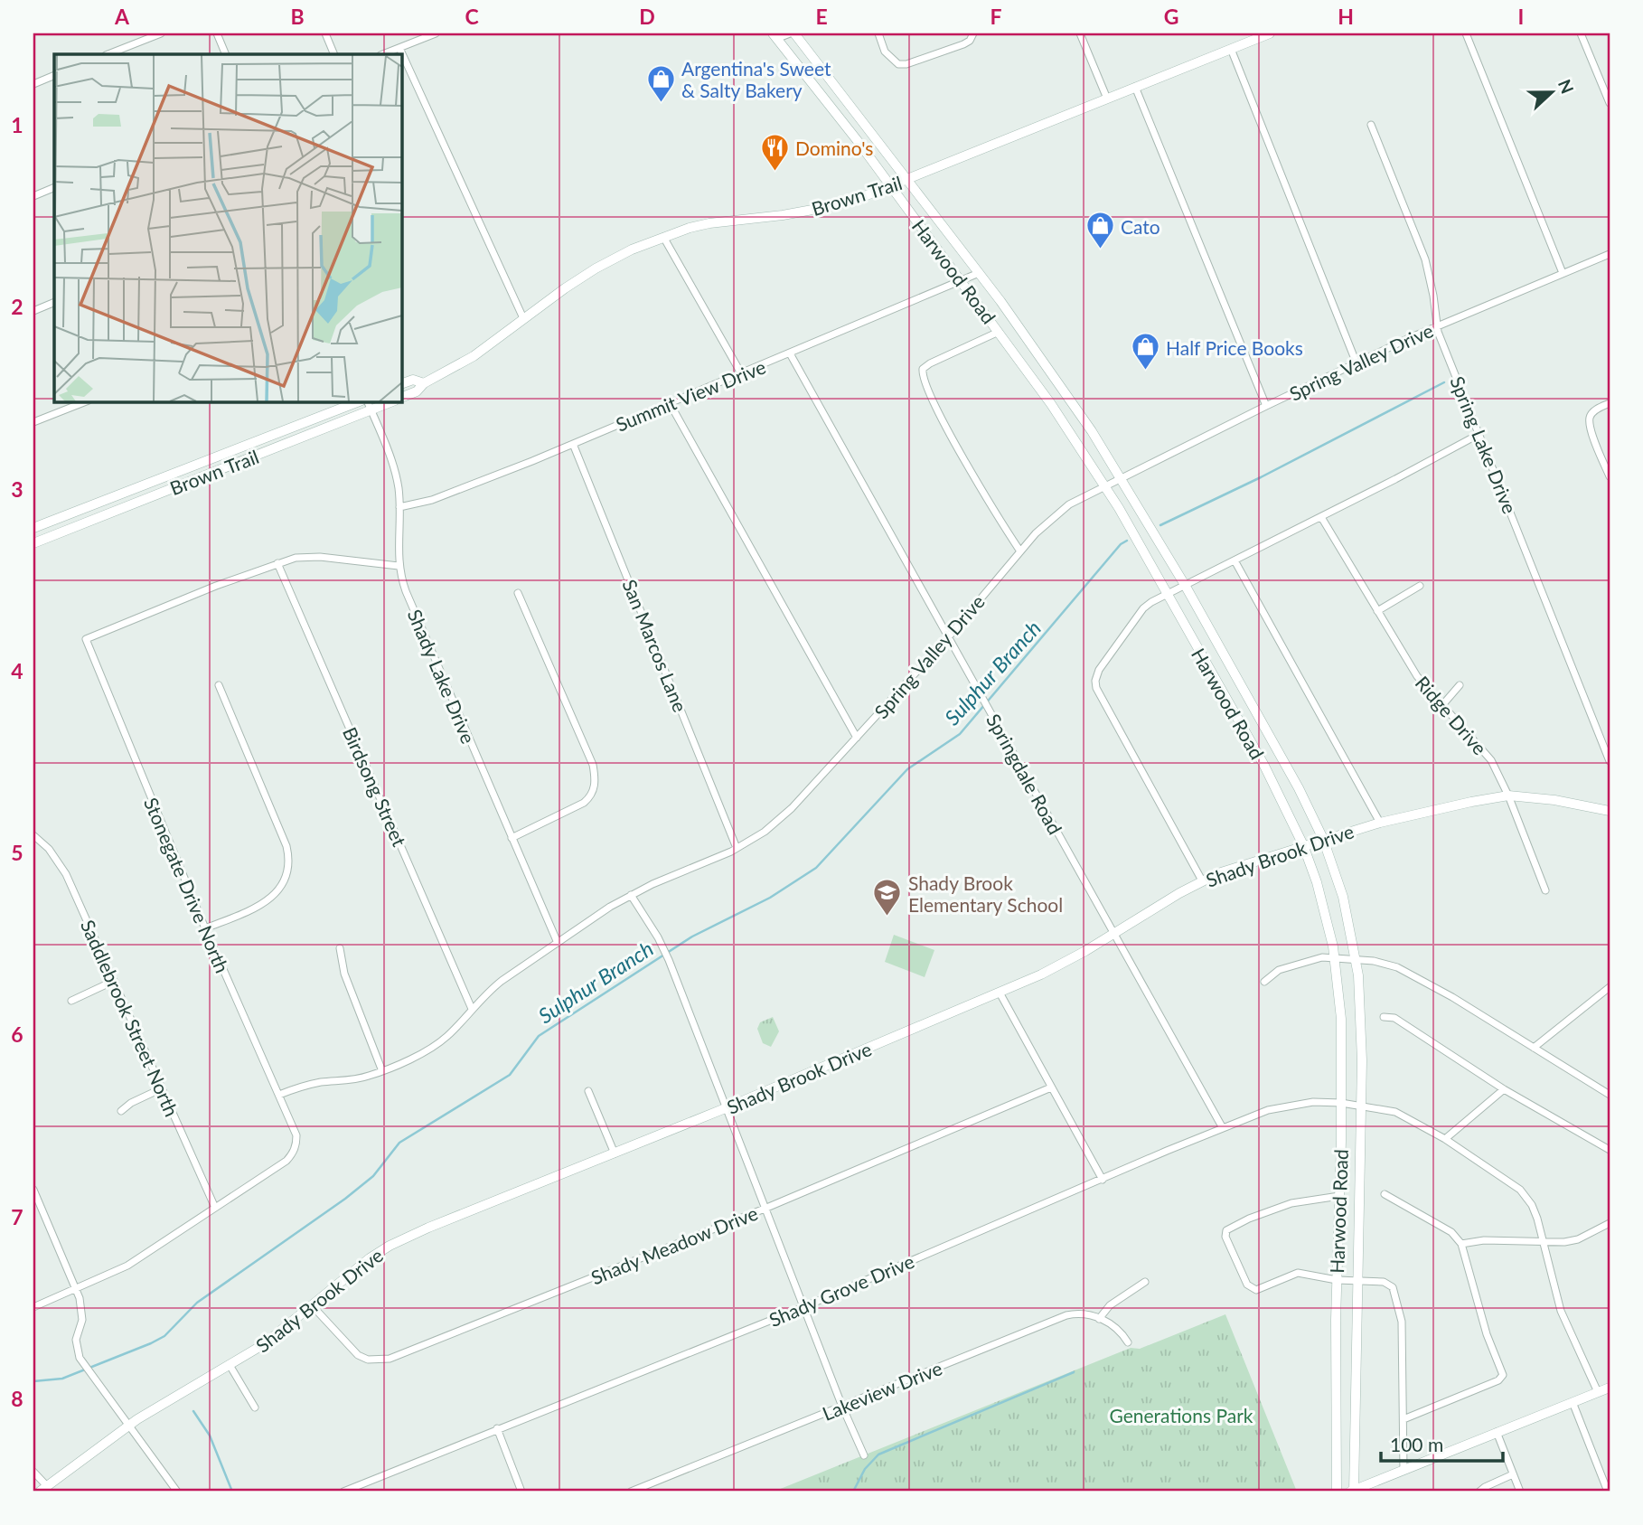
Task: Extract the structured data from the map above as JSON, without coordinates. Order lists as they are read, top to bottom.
{
  "streets": {
    "street": [
      "Brown Trail",
      "Harwood Road",
      "Spring Valley Drive",
      "Summit View Drive",
      "Spring Lake Drive",
      "San Marcos Lane",
      "Shady Lake Drive",
      "Ridge Drive",
      "Springdale Road",
      "Birdsong Street",
      "Shady Brook Drive",
      "Stonegate Drive North",
      "Saddlebrook Street North",
      "Shady Meadow Drive",
      "Shady Grove Drive",
      "Lakeview Drive"
    ]
  },
  "crossings": [
    ["Brown Trail", "Harwood Road"],
    ["Brown Trail", "Shady Lake Drive"],
    ["Harwood Road", "Spring Valley Drive"],
    ["Harwood Road", "Summit View Drive"],
    ["Harwood Road", "Shady Brook Drive"],
    ["Harwood Road", "Shady Grove Drive"],
    ["Spring Valley Drive", "Spring Lake Drive"],
    ["Spring Valley Drive", "San Marcos Lane"],
    ["Spring Valley Drive", "Shady Lake Drive"],
    ["Spring Valley Drive", "Springdale Road"],
    ["Spring Valley Drive", "Birdsong Street"],
    ["Spring Valley Drive", "Stonegate Drive North"],
    ["Summit View Drive", "San Marcos Lane"],
    ["Summit View Drive", "Shady Lake Drive"],
    ["Summit View Drive", "Springdale Road"],
    ["Shady Lake Drive", "Stonegate Drive North"],
    ["Ridge Drive", "Shady Brook Drive"],
    ["Springdale Road", "Shady Brook Drive"],
    ["Springdale Road", "Shady Grove Drive"],
    ["Birdsong Street", "Stonegate Drive North"],
    ["Shady Brook Drive", "Shady Meadow Drive"],
    ["Stonegate Drive North", "Saddlebrook Street North"]
  ],
  "water": ["Sulphur Branch"],
  "parks": ["Generations Park"],
  "places": {
    "shop": ["Argentina's Sweet & Salty Bakery", "Cato", "Half Price Books"],
    "restaurant": ["Domino's"],
    "school or university": ["Shady Brook Elementary School"]
  },
  "scale_bar": "100 m",
  "north": "right",
  "grid": {
    "columns": [
      "A",
      "B",
      "C",
      "D",
      "E",
      "F",
      "G",
      "H",
      "I"
    ],
    "rows": [
      "1",
      "2",
      "3",
      "4",
      "5",
      "6",
      "7",
      "8"
    ]
  }
}
